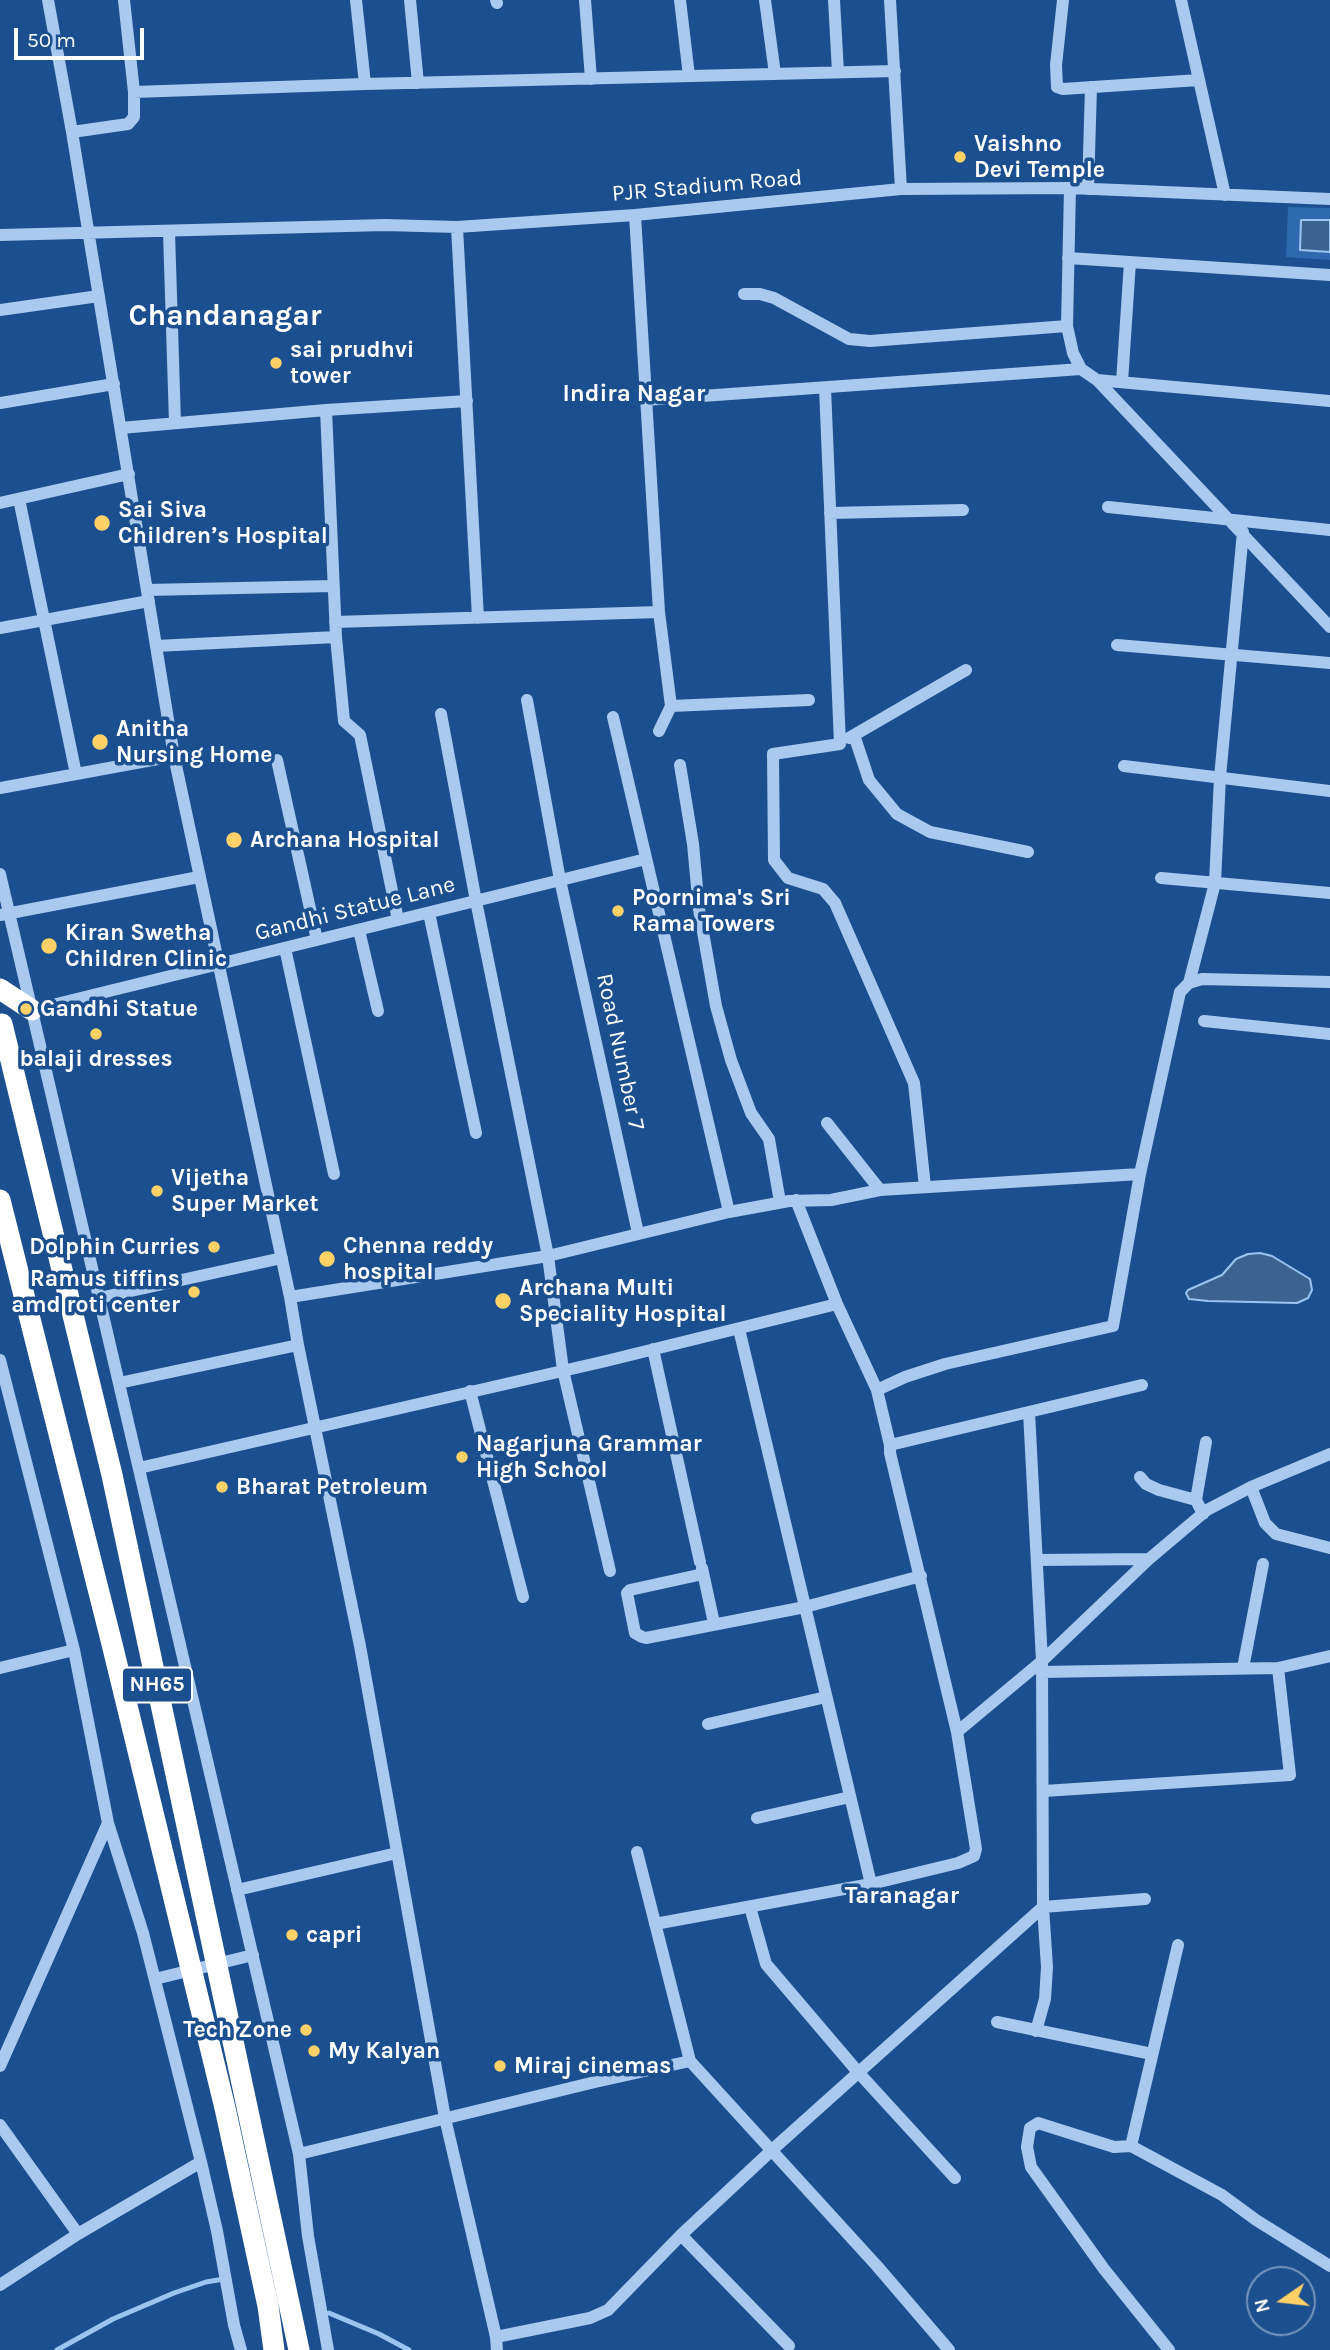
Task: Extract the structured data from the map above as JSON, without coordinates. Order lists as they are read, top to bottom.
{
  "streets": {
    "highway": ["NH65"],
    "street": ["PJR Stadium Road", "Gandhi Statue Lane", "Road Number 7"]
  },
  "crossings": [
    ["Gandhi Statue Lane", "Road Number 7"]
  ],
  "districts": ["Chandanagar", "Indira Nagar", "Taranagar"],
  "places": [
    "Vaishno Devi Temple",
    "sai prudhvi tower",
    "Sai Siva Children’s Hospital",
    "Anitha Nursing Home",
    "Archana Hospital",
    "Poornima's Sri Rama Towers",
    "Kiran Swetha Children Clinic",
    "Gandhi Statue",
    "balaji dresses",
    "Vijetha Super Market",
    "Dolphin Curries",
    "Chenna reddy hospital",
    "Ramus tiffins amd roti center",
    "Archana Multi Speciality Hospital",
    "Nagarjuna Grammar High School",
    "Bharat Petroleum",
    "capri",
    "Tech Zone",
    "My Kalyan",
    "Miraj cinemas"
  ],
  "scale_bar": "50 m",
  "north": "left"
}
